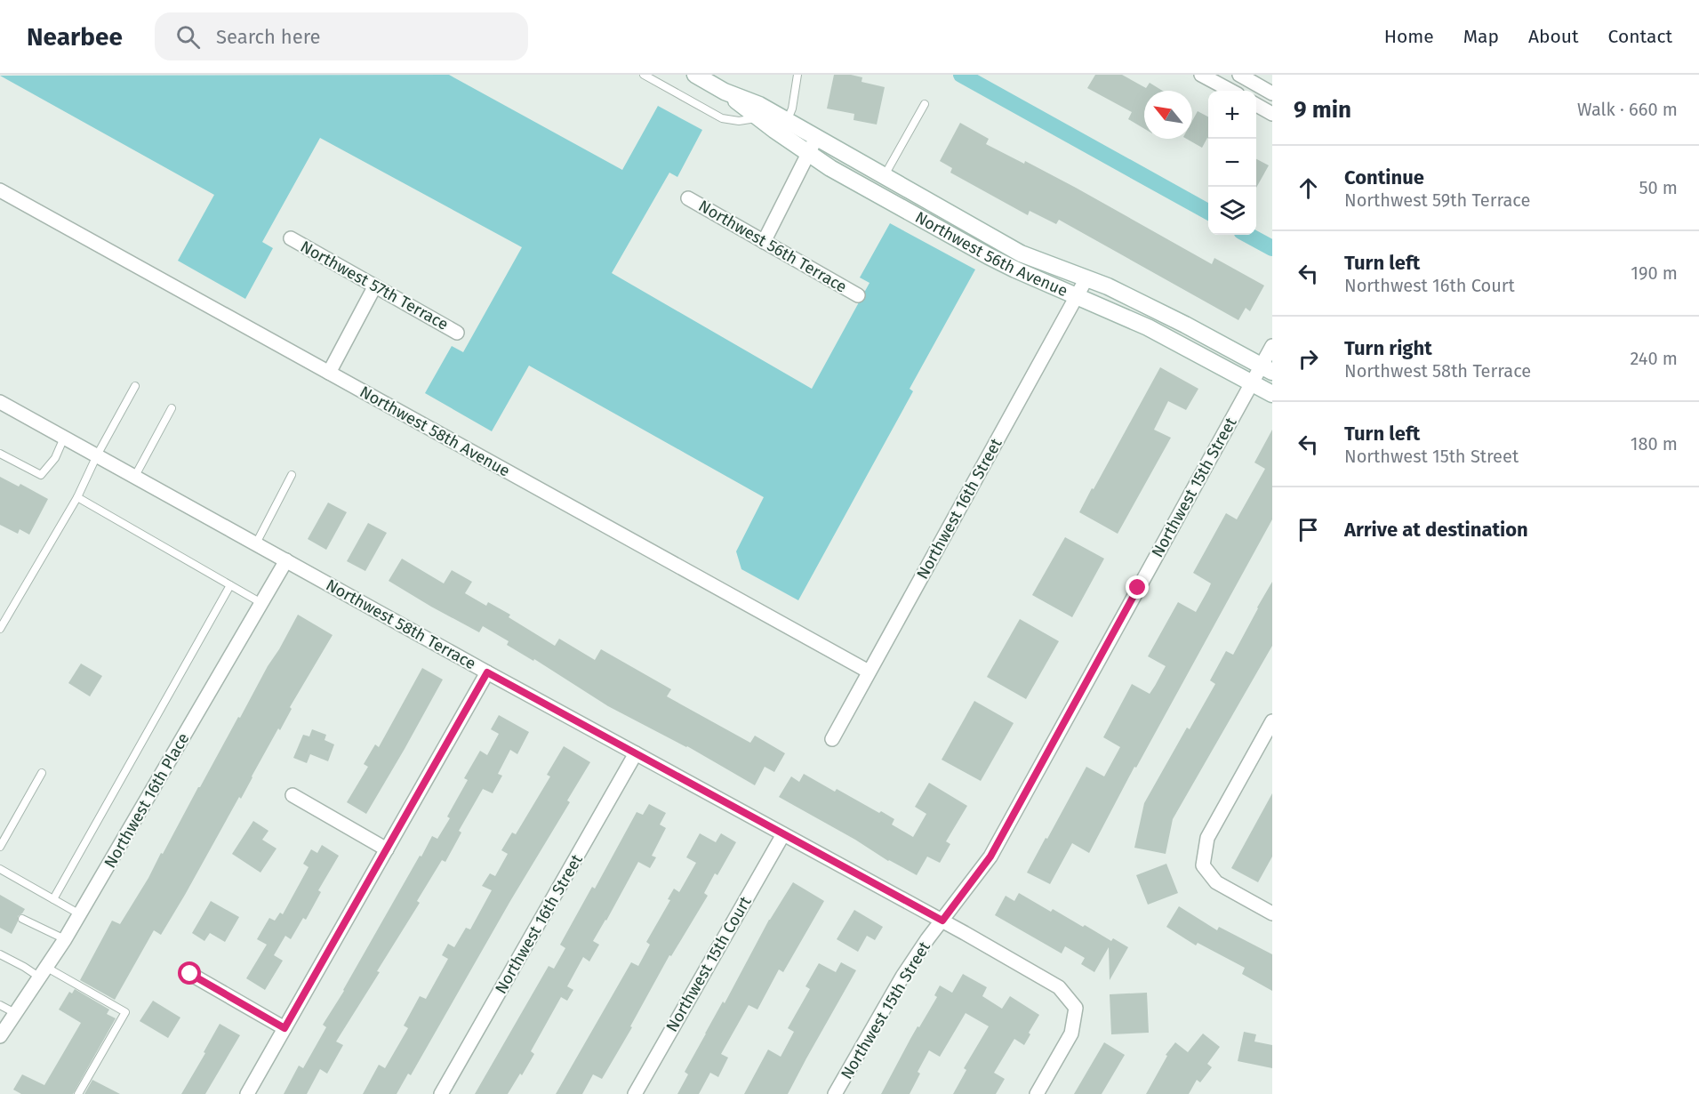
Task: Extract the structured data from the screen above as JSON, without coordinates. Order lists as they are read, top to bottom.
{
  "streets": {
    "street": [
      "Northwest 56th Terrace",
      "Northwest 56th Avenue",
      "Northwest 57th Terrace",
      "Northwest 58th Avenue",
      "Northwest 15th Street",
      "Northwest 16th Street",
      "Northwest 58th Terrace",
      "Northwest 16th Place",
      "Northwest 15th Court"
    ]
  },
  "crossings": [
    ["Northwest 56th Avenue", "Northwest 15th Street"],
    ["Northwest 56th Avenue", "Northwest 16th Street"],
    ["Northwest 58th Avenue", "Northwest 16th Street"],
    ["Northwest 15th Street", "Northwest 58th Terrace"],
    ["Northwest 16th Street", "Northwest 58th Terrace"],
    ["Northwest 58th Terrace", "Northwest 16th Place"],
    ["Northwest 58th Terrace", "Northwest 15th Court"]
  ],
  "north": "top left",
  "page": {
    "header": "Nearbee",
    "search": "Search here",
    "nav": [
      "Home",
      "Map",
      "About",
      "Contact"
    ],
    "heading": ["9 min", "Walk · 660 m"],
    "map_buttons": ["+", "−"],
    "list": [
      ["Continue", "Northwest 59th Terrace", "50 m"],
      ["Turn left", "Northwest 16th Court", "190 m"],
      ["Turn right", "Northwest 58th Terrace", "240 m"],
      ["Turn left", "Northwest 15th Street", "180 m"],
      "Arrive at destination"
    ]
  }
}
